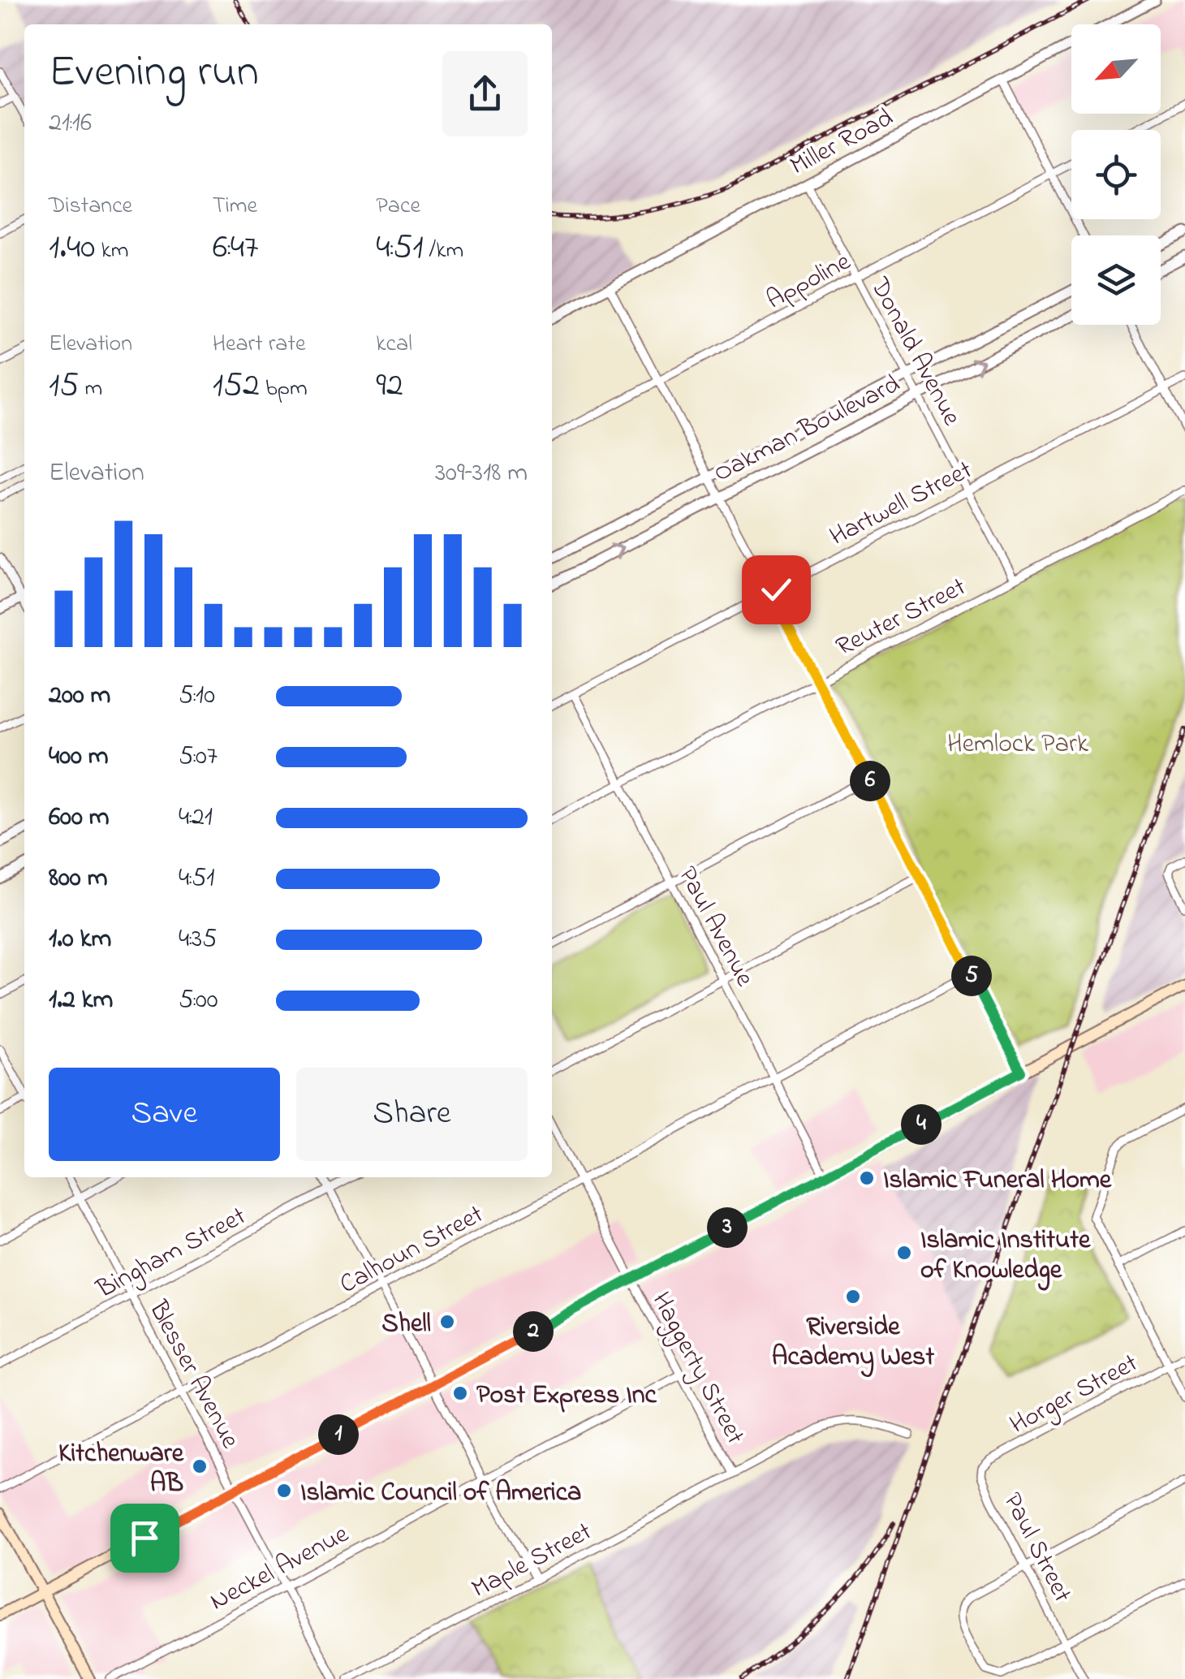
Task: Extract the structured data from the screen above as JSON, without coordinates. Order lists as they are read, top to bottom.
{
  "streets": {
    "street": [
      "Miller Road",
      "Appoline",
      "Donald Avenue",
      "Oakman Boulevard",
      "Hartwell Street",
      "Reuter Street",
      "Paul Avenue",
      "Calhoun Street",
      "Bingham Street",
      "Haggerty Street",
      "Blesser Avenue",
      "Horger Street",
      "Paul Street",
      "Maple Street",
      "Neckel Avenue"
    ]
  },
  "crossings": [
    ["Miller Road", "Donald Avenue"],
    ["Appoline", "Donald Avenue"],
    ["Donald Avenue", "Oakman Boulevard"],
    ["Donald Avenue", "Hartwell Street"],
    ["Donald Avenue", "Reuter Street"],
    ["Hartwell Street", "Paul Avenue"],
    ["Reuter Street", "Paul Avenue"],
    ["Paul Avenue", "Calhoun Street"],
    ["Calhoun Street", "Haggerty Street"],
    ["Calhoun Street", "Blesser Avenue"],
    ["Bingham Street", "Blesser Avenue"],
    ["Haggerty Street", "Maple Street"],
    ["Haggerty Street", "Neckel Avenue"],
    ["Blesser Avenue", "Neckel Avenue"],
    ["Horger Street", "Paul Street"]
  ],
  "parks": ["Hemlock Park"],
  "places": [
    "Islamic Funeral Home",
    "Islamic Institute of Knowledge",
    "Riverside Academy West",
    "Shell",
    "Post Express Inc",
    "Kitchenware AB",
    "Islamic Council of America"
  ],
  "north": "bottom left",
  "page": {
    "heading": ["Evening run", "21:16"],
    "stats": [
      ["Distance", "1.40 km"],
      ["Time", "6:47"],
      ["Pace", "4:51 /km"],
      ["Elevation", "15 m"],
      ["Heart rate", "152 bpm"],
      ["kcal", "92"]
    ],
    "chart": ["Elevation", "309–318 m"],
    "list": [
      {
        "name": "200 m",
        "note": "5:10"
      },
      {
        "name": "400 m",
        "note": "5:07"
      },
      {
        "name": "600 m",
        "note": "4:21"
      },
      {
        "name": "800 m",
        "note": "4:51"
      },
      {
        "name": "1.0 km",
        "note": "4:35"
      },
      {
        "name": "1.2 km",
        "note": "5:00"
      }
    ],
    "pins": [
      "6",
      "5",
      "4",
      "3",
      "2",
      "1"
    ],
    "buttons": ["Save", "Share"]
  }
}
